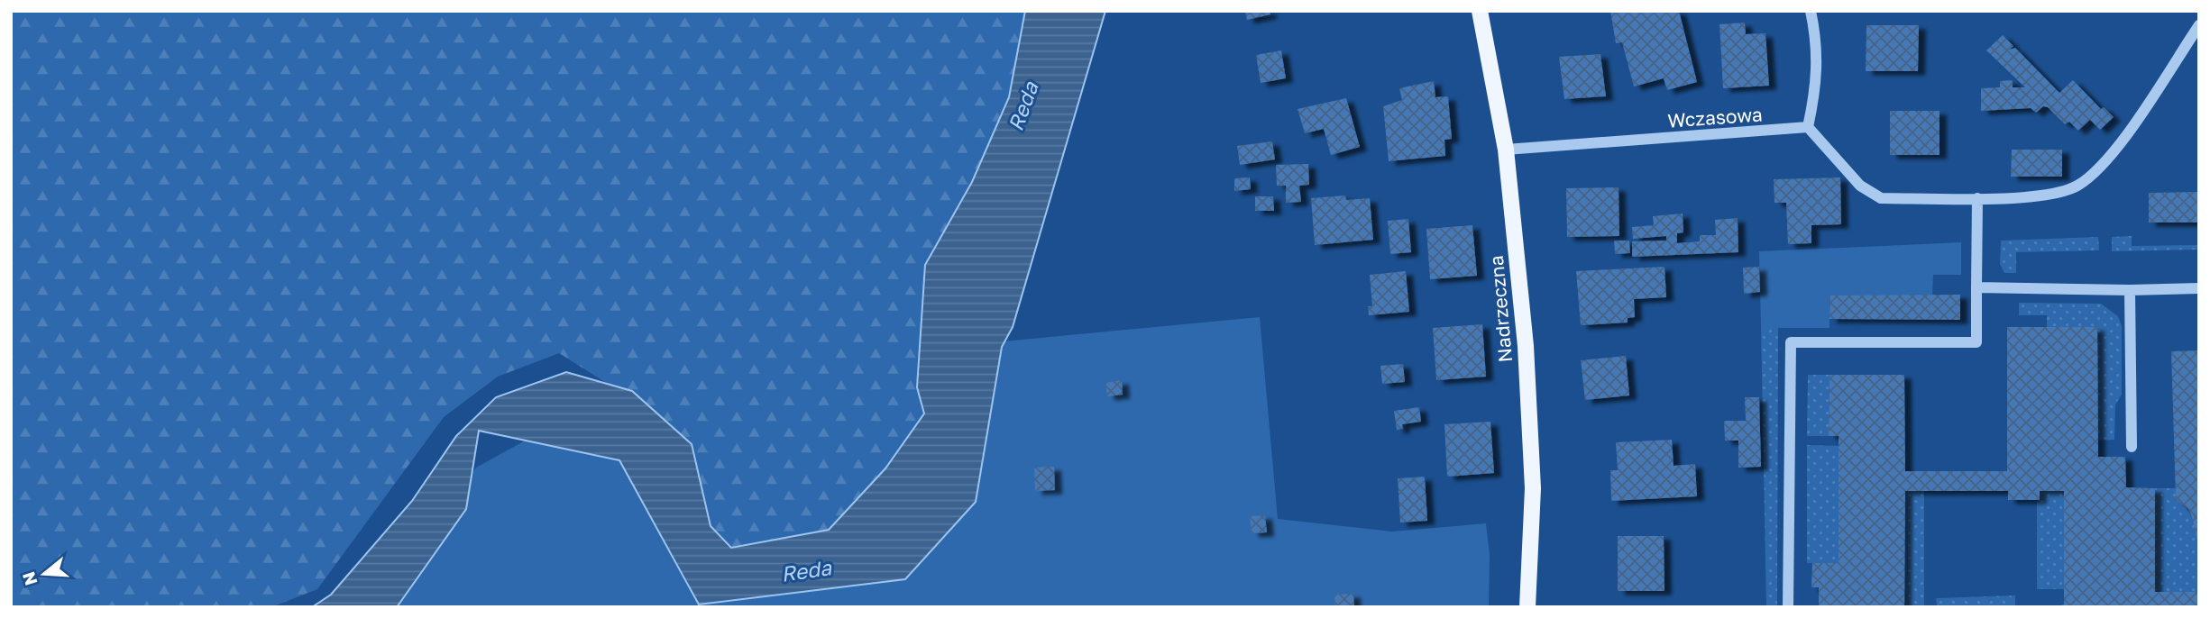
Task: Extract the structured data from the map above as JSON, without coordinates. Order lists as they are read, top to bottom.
{
  "streets": {
    "main road": ["Nadrzeczna"],
    "street": ["Wczasowa"]
  },
  "crossings": [
    ["Wczasowa", "Nadrzeczna"]
  ],
  "water": ["Reda"],
  "north": "left"
}
